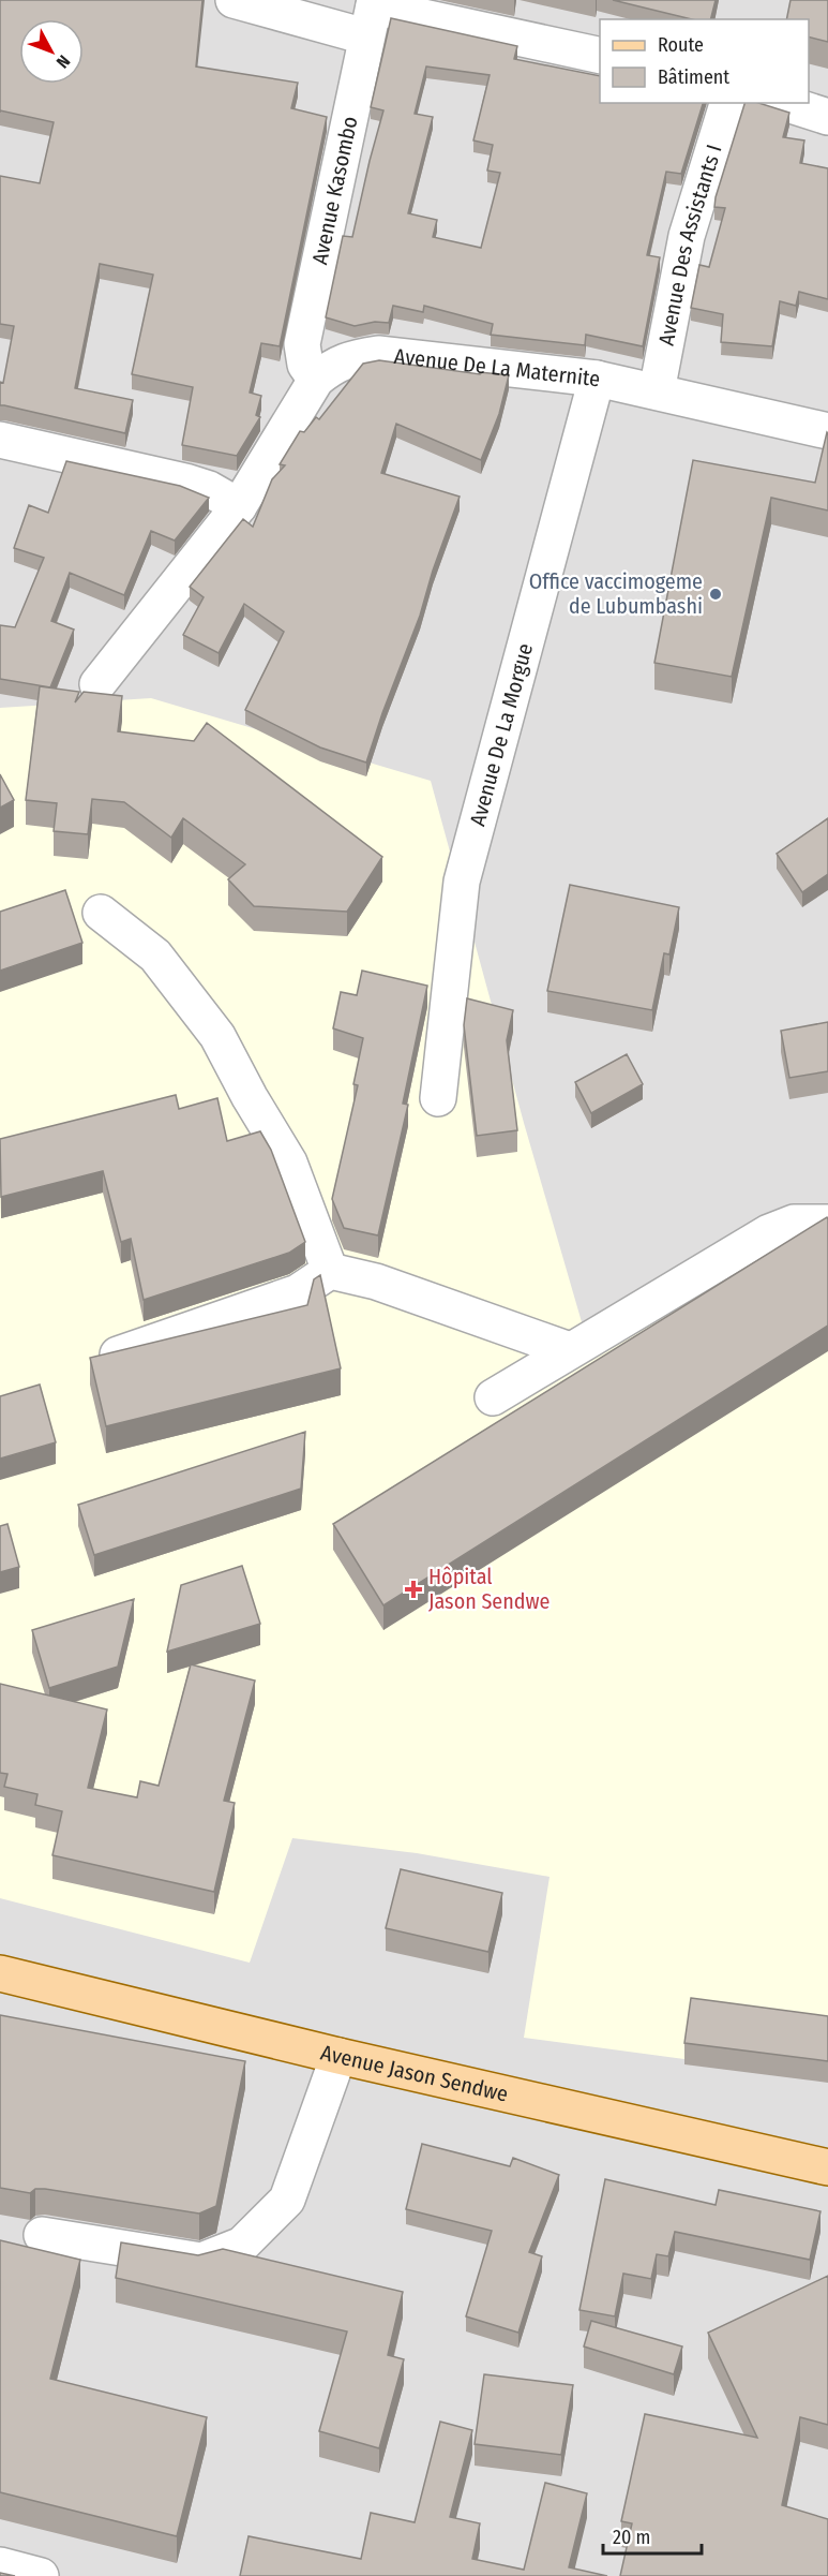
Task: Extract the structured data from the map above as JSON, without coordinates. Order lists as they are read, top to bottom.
{
  "streets": {
    "main road": ["Avenue Jason Sendwe"],
    "street": [
      "Avenue Kasombo",
      "Avenue Des Assistants I",
      "Avenue De La Maternite",
      "Avenue De La Morgue"
    ]
  },
  "crossings": [
    ["Avenue Kasombo", "Avenue De La Maternite"],
    ["Avenue Des Assistants I", "Avenue De La Maternite"],
    ["Avenue De La Maternite", "Avenue De La Morgue"]
  ],
  "places": {
    "other": ["Office vaccimogeme de Lubumbashi"],
    "health": ["Hôpital Jason Sendwe"]
  },
  "legend": ["Route", "Bâtiment"],
  "scale_bar": "20 m",
  "north": "bottom right"
}
